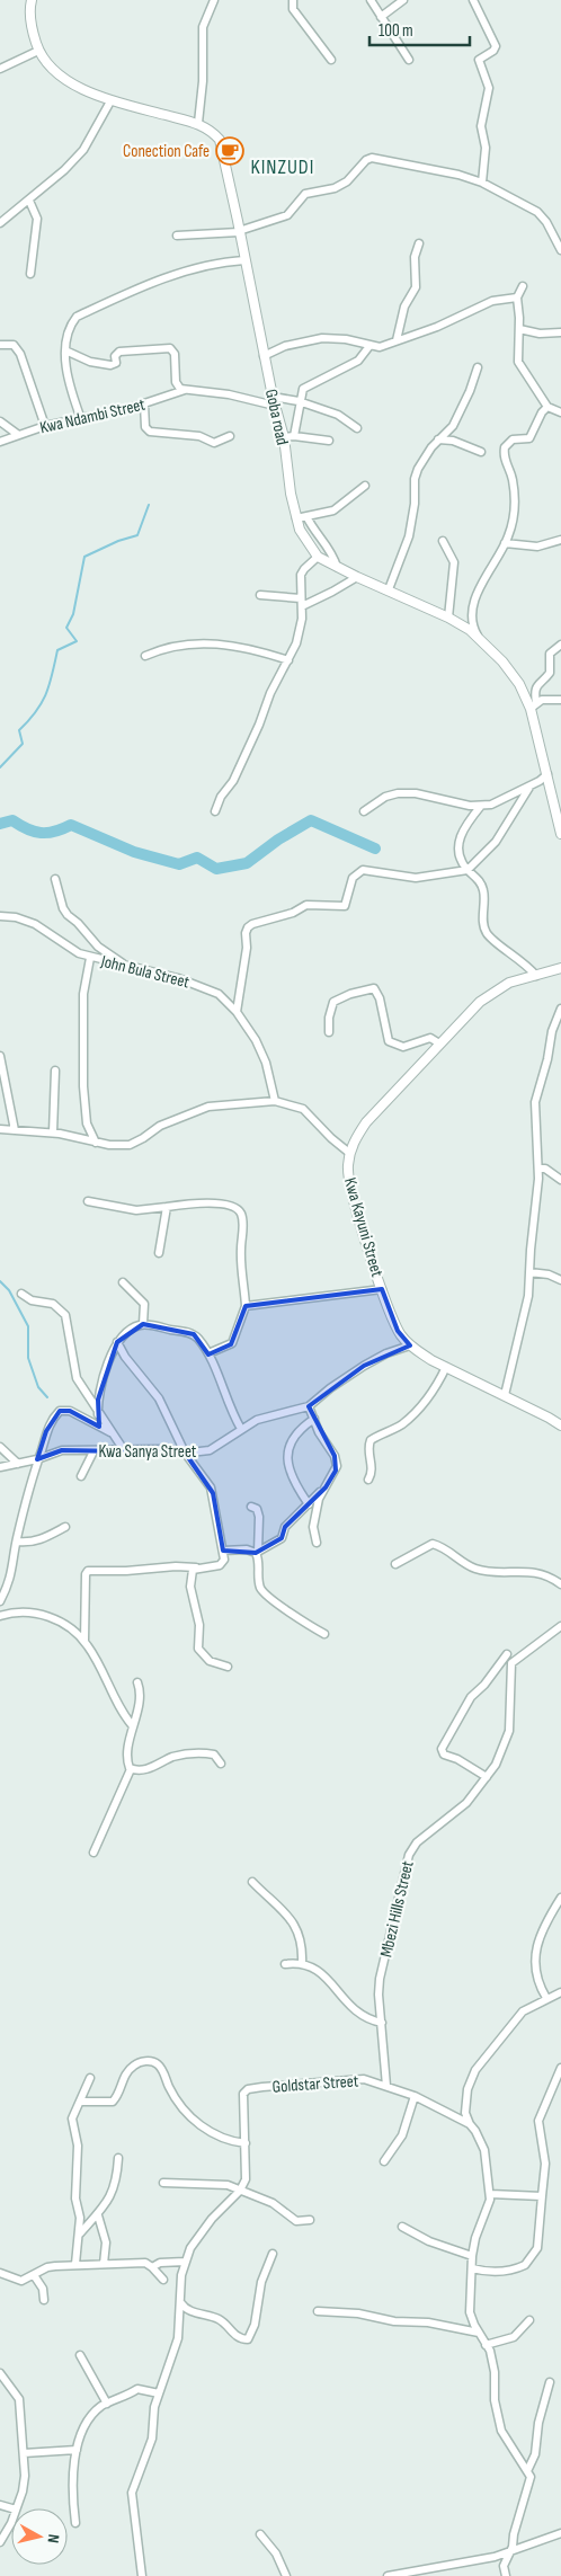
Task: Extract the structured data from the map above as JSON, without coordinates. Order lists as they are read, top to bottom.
{
  "streets": {
    "street": [
      "Kwa Ndambi Street",
      "Goba road",
      "John Bula Street",
      "Kwa Kayuni Street",
      "Kwa Sanya Street",
      "Mbezi Hills Street",
      "Goldstar Street"
    ]
  },
  "crossings": [
    ["Kwa Ndambi Street", "Goba road"],
    ["Kwa Kayuni Street", "Kwa Sanya Street"],
    ["Mbezi Hills Street", "Goldstar Street"]
  ],
  "districts": ["KINZUDI"],
  "places": {
    "cafe": ["Conection Cafe"]
  },
  "scale_bar": "100 m",
  "north": "right"
}
